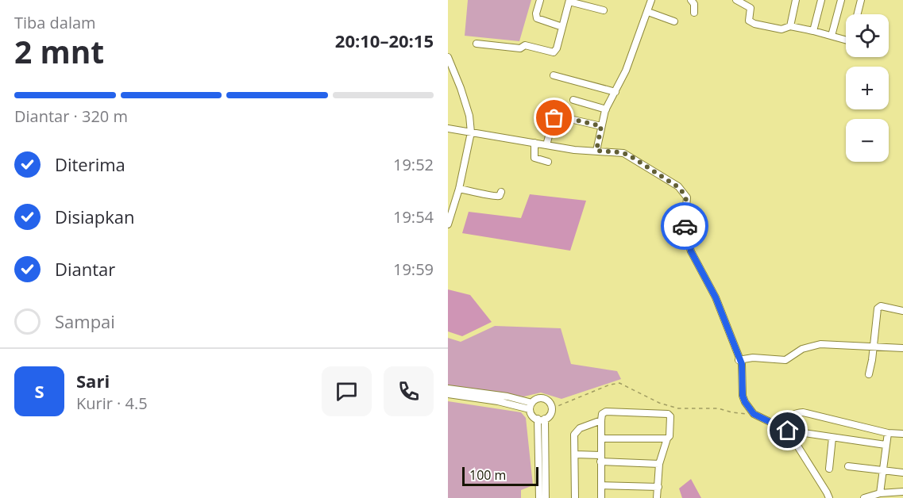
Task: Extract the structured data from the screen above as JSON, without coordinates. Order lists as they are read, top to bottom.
{
  "scale_bar": "100 m",
  "page": {
    "heading": ["2 mnt", "Tiba dalam", "20:10–20:15"],
    "panel": ["Sari", "Kurir · 4.5"],
    "map_buttons": ["+", "−"],
    "bar": "Diantar · 320 m",
    "list": [
      ["Diterima", "19:52"],
      ["Disiapkan", "19:54"],
      ["Diantar", "19:59"],
      "Sampai"
    ],
    "round": "S",
    "scale": "100 m"
  }
}
